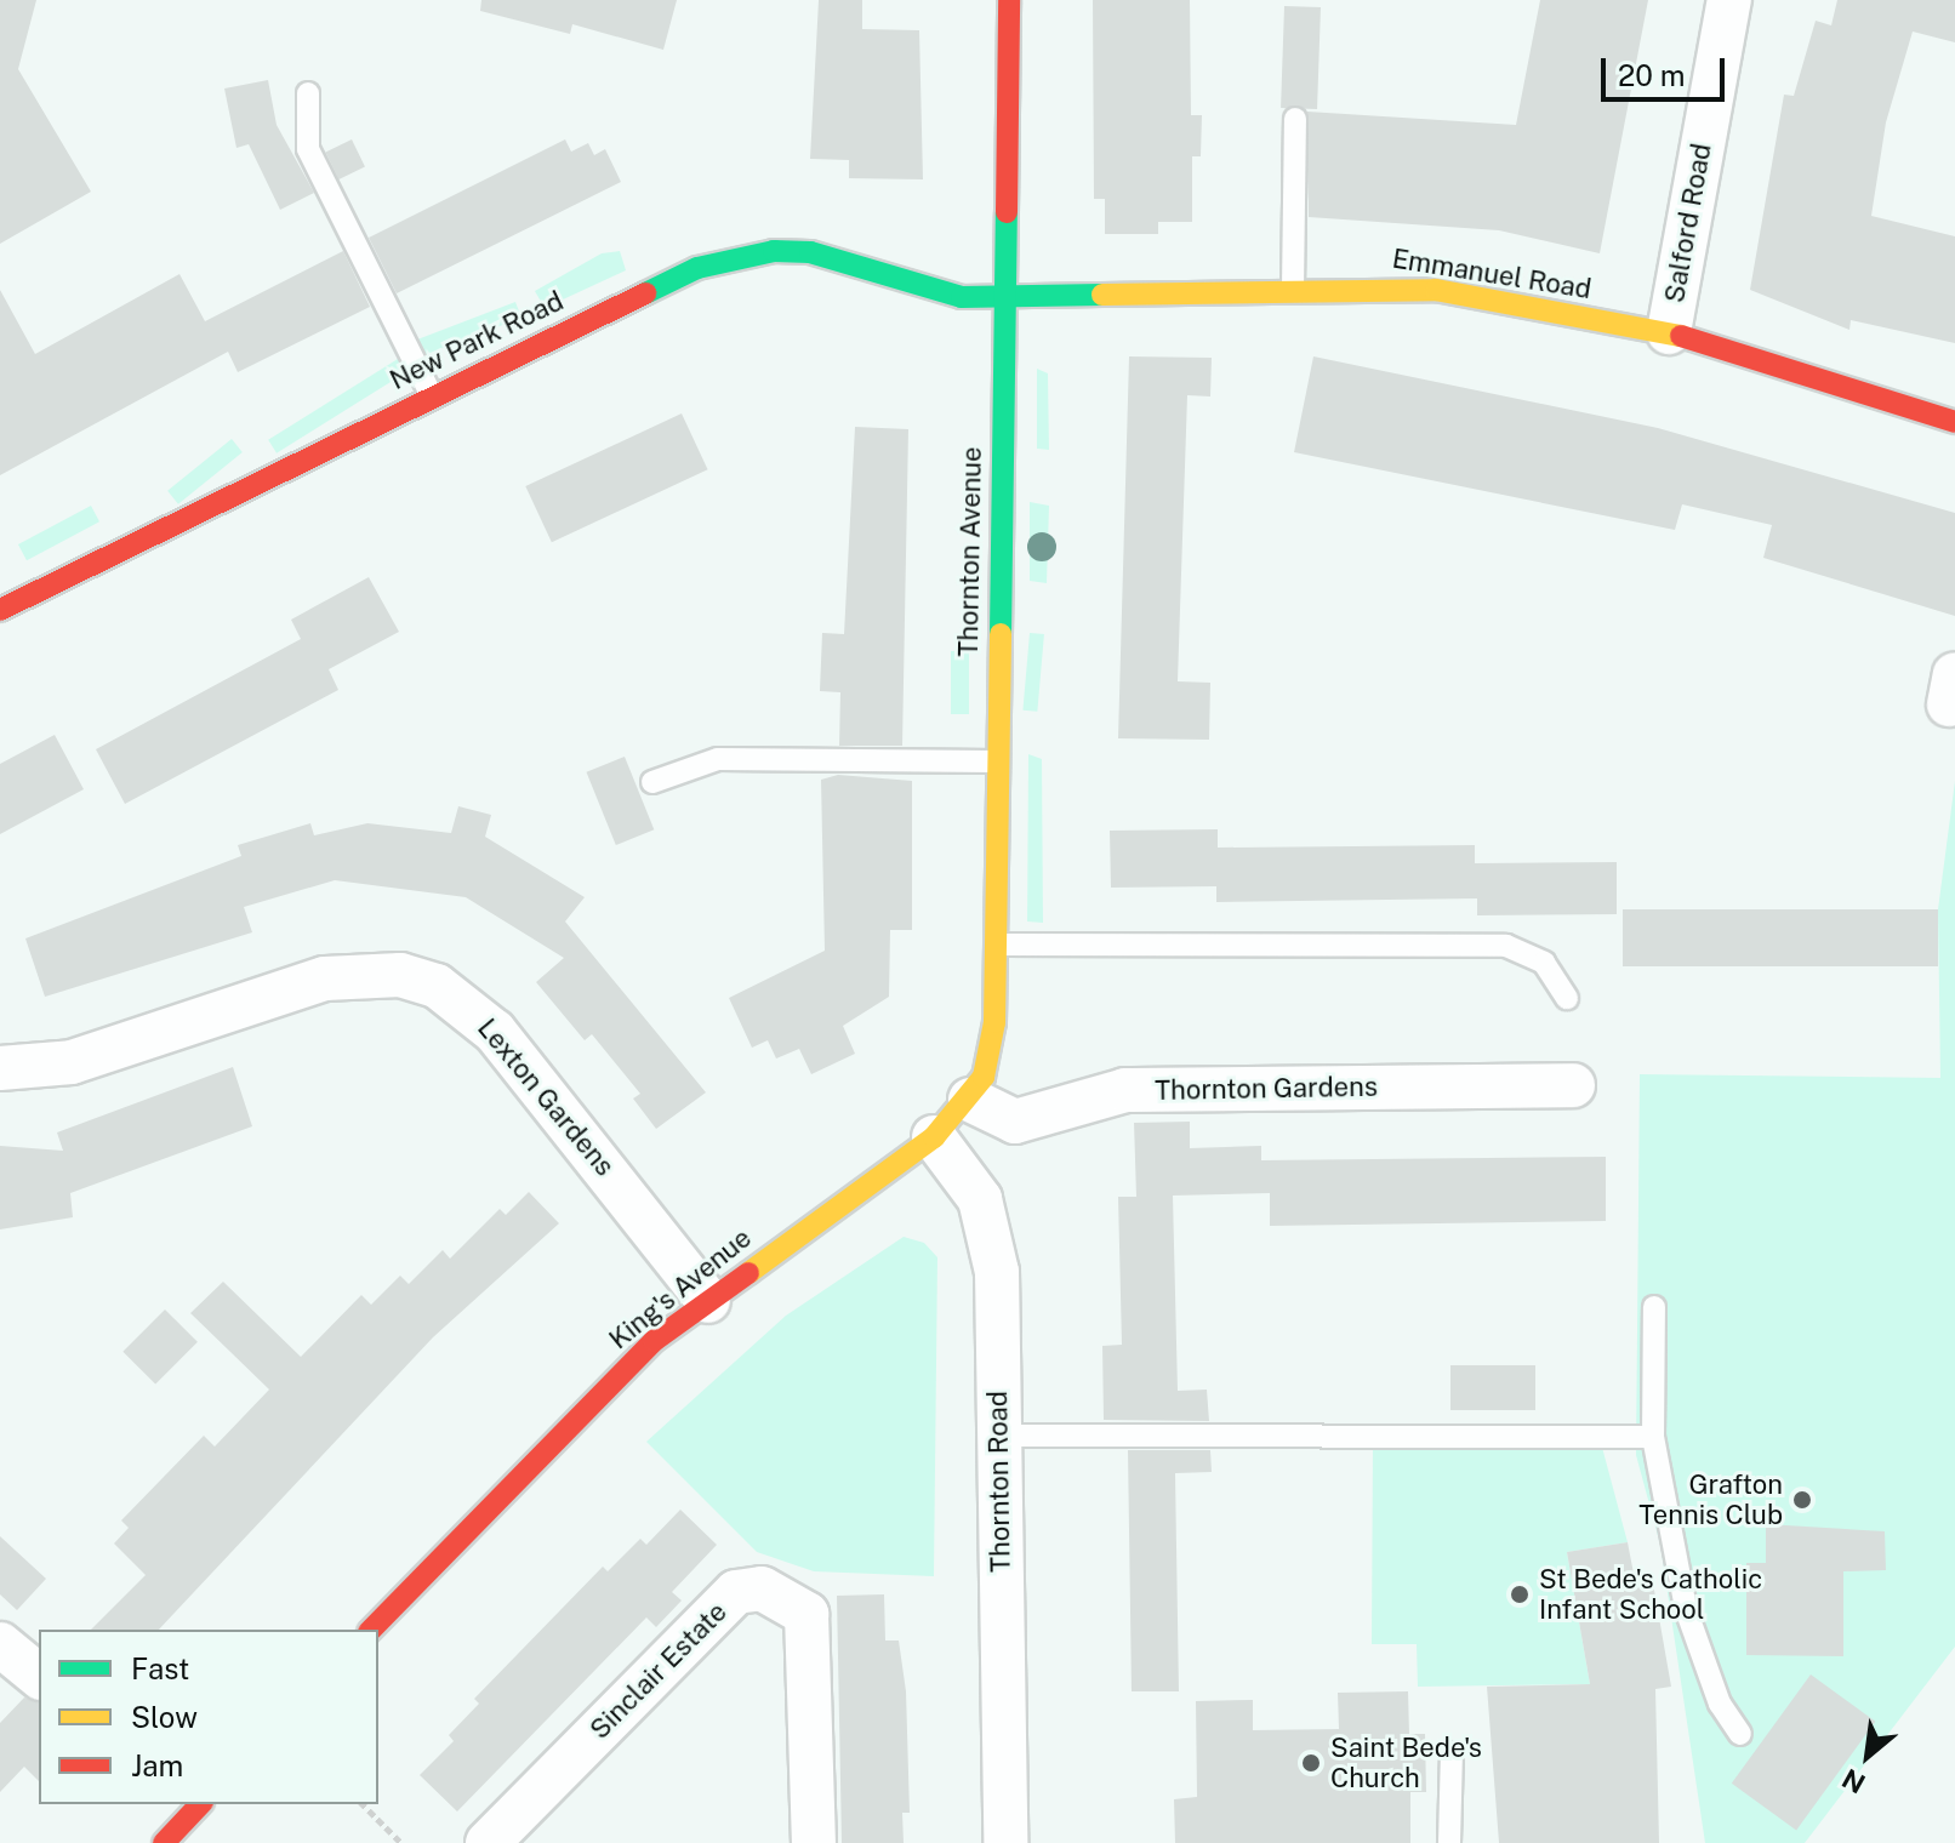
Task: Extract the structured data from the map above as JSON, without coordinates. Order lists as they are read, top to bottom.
{
  "streets": {
    "street": [
      "Salford Road",
      "Emmanuel Road",
      "New Park Road",
      "Thornton Avenue",
      "Thornton Gardens",
      "Lexton Gardens",
      "King's Avenue",
      "Thornton Road",
      "Sinclair Estate"
    ]
  },
  "crossings": [
    ["Salford Road", "Emmanuel Road"],
    ["Emmanuel Road", "New Park Road"],
    ["Emmanuel Road", "Thornton Avenue"],
    ["New Park Road", "Thornton Avenue"],
    ["Thornton Avenue", "Thornton Gardens"],
    ["Thornton Avenue", "King's Avenue"],
    ["Thornton Gardens", "King's Avenue"],
    ["Lexton Gardens", "King's Avenue"],
    ["King's Avenue", "Thornton Road"]
  ],
  "places": ["Grafton Tennis Club", "St Bede's Catholic Infant School", "Saint Bede's Church"],
  "legend": ["Fast", "Slow", "Jam"],
  "scale_bar": "20 m",
  "north": "bottom left"
}
